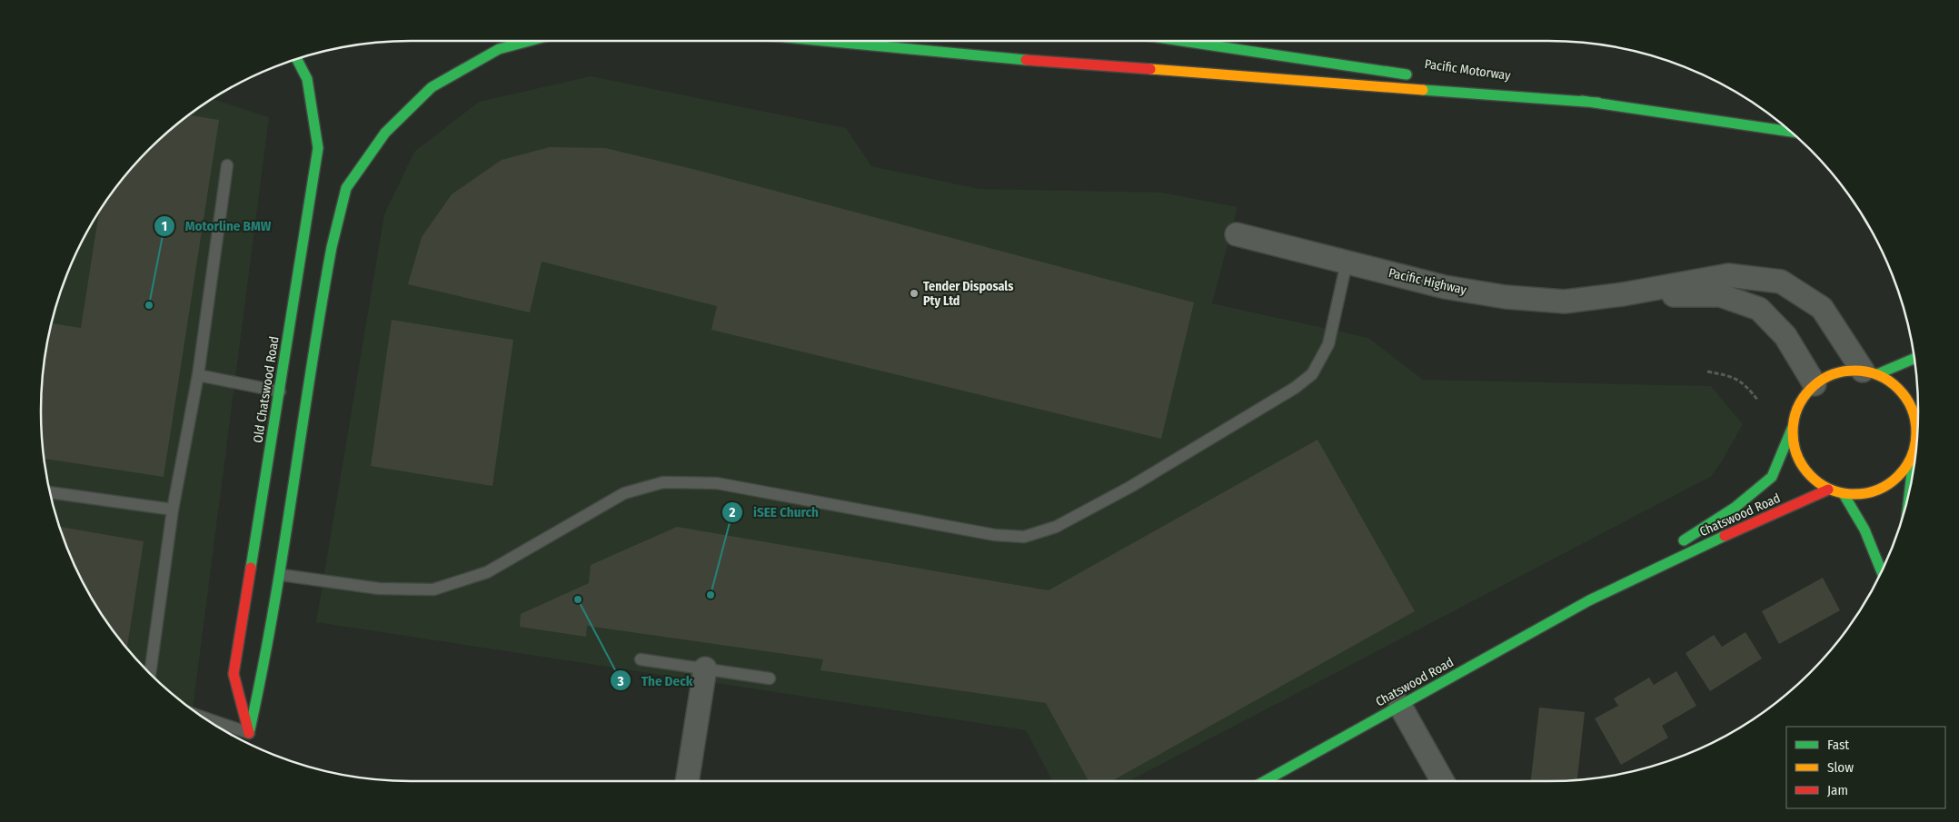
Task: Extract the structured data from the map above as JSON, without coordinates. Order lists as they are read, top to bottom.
{
  "streets": {
    "main road": ["Pacific Motorway", "Old Chatswood Road", "Chatswood Road"],
    "street": ["Pacific Highway"]
  },
  "crossings": [
    ["Pacific Highway", "Chatswood Road"]
  ],
  "places": [
    "Tender Disposals Pty Ltd",
    "Motorline BMW",
    "iSEE Church",
    "The Deck"
  ],
  "legend": ["Fast", "Slow", "Jam"]
}
